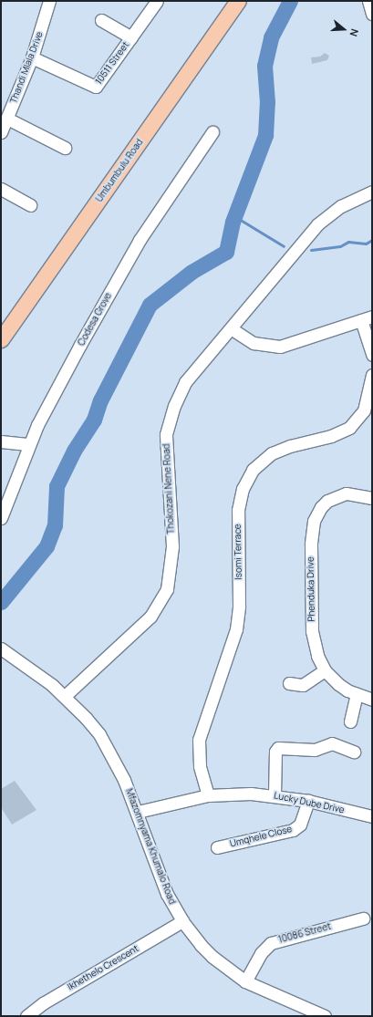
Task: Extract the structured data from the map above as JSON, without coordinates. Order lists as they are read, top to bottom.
{
  "streets": {
    "main road": ["Umbumbulu Road"],
    "street": [
      "10511 Street",
      "Thandi Mlala Drive",
      "Codesa Grove",
      "Thokozani Nene Road",
      "Isomi Terrace",
      "Phenduka Drive",
      "Lucky Dube Drive",
      "Umqhele Close",
      "Mfazomnyama Khumalo Road",
      "10086 Street",
      "Ikhethelo Crescent"
    ]
  },
  "crossings": [
    ["10511 Street", "Thandi Mlala Drive"],
    ["Thokozani Nene Road", "Mfazomnyama Khumalo Road"],
    ["Isomi Terrace", "Lucky Dube Drive"],
    ["Lucky Dube Drive", "Umqhele Close"],
    ["Lucky Dube Drive", "Mfazomnyama Khumalo Road"],
    ["Mfazomnyama Khumalo Road", "10086 Street"],
    ["Mfazomnyama Khumalo Road", "Ikhethelo Crescent"]
  ],
  "north": "right"
}
